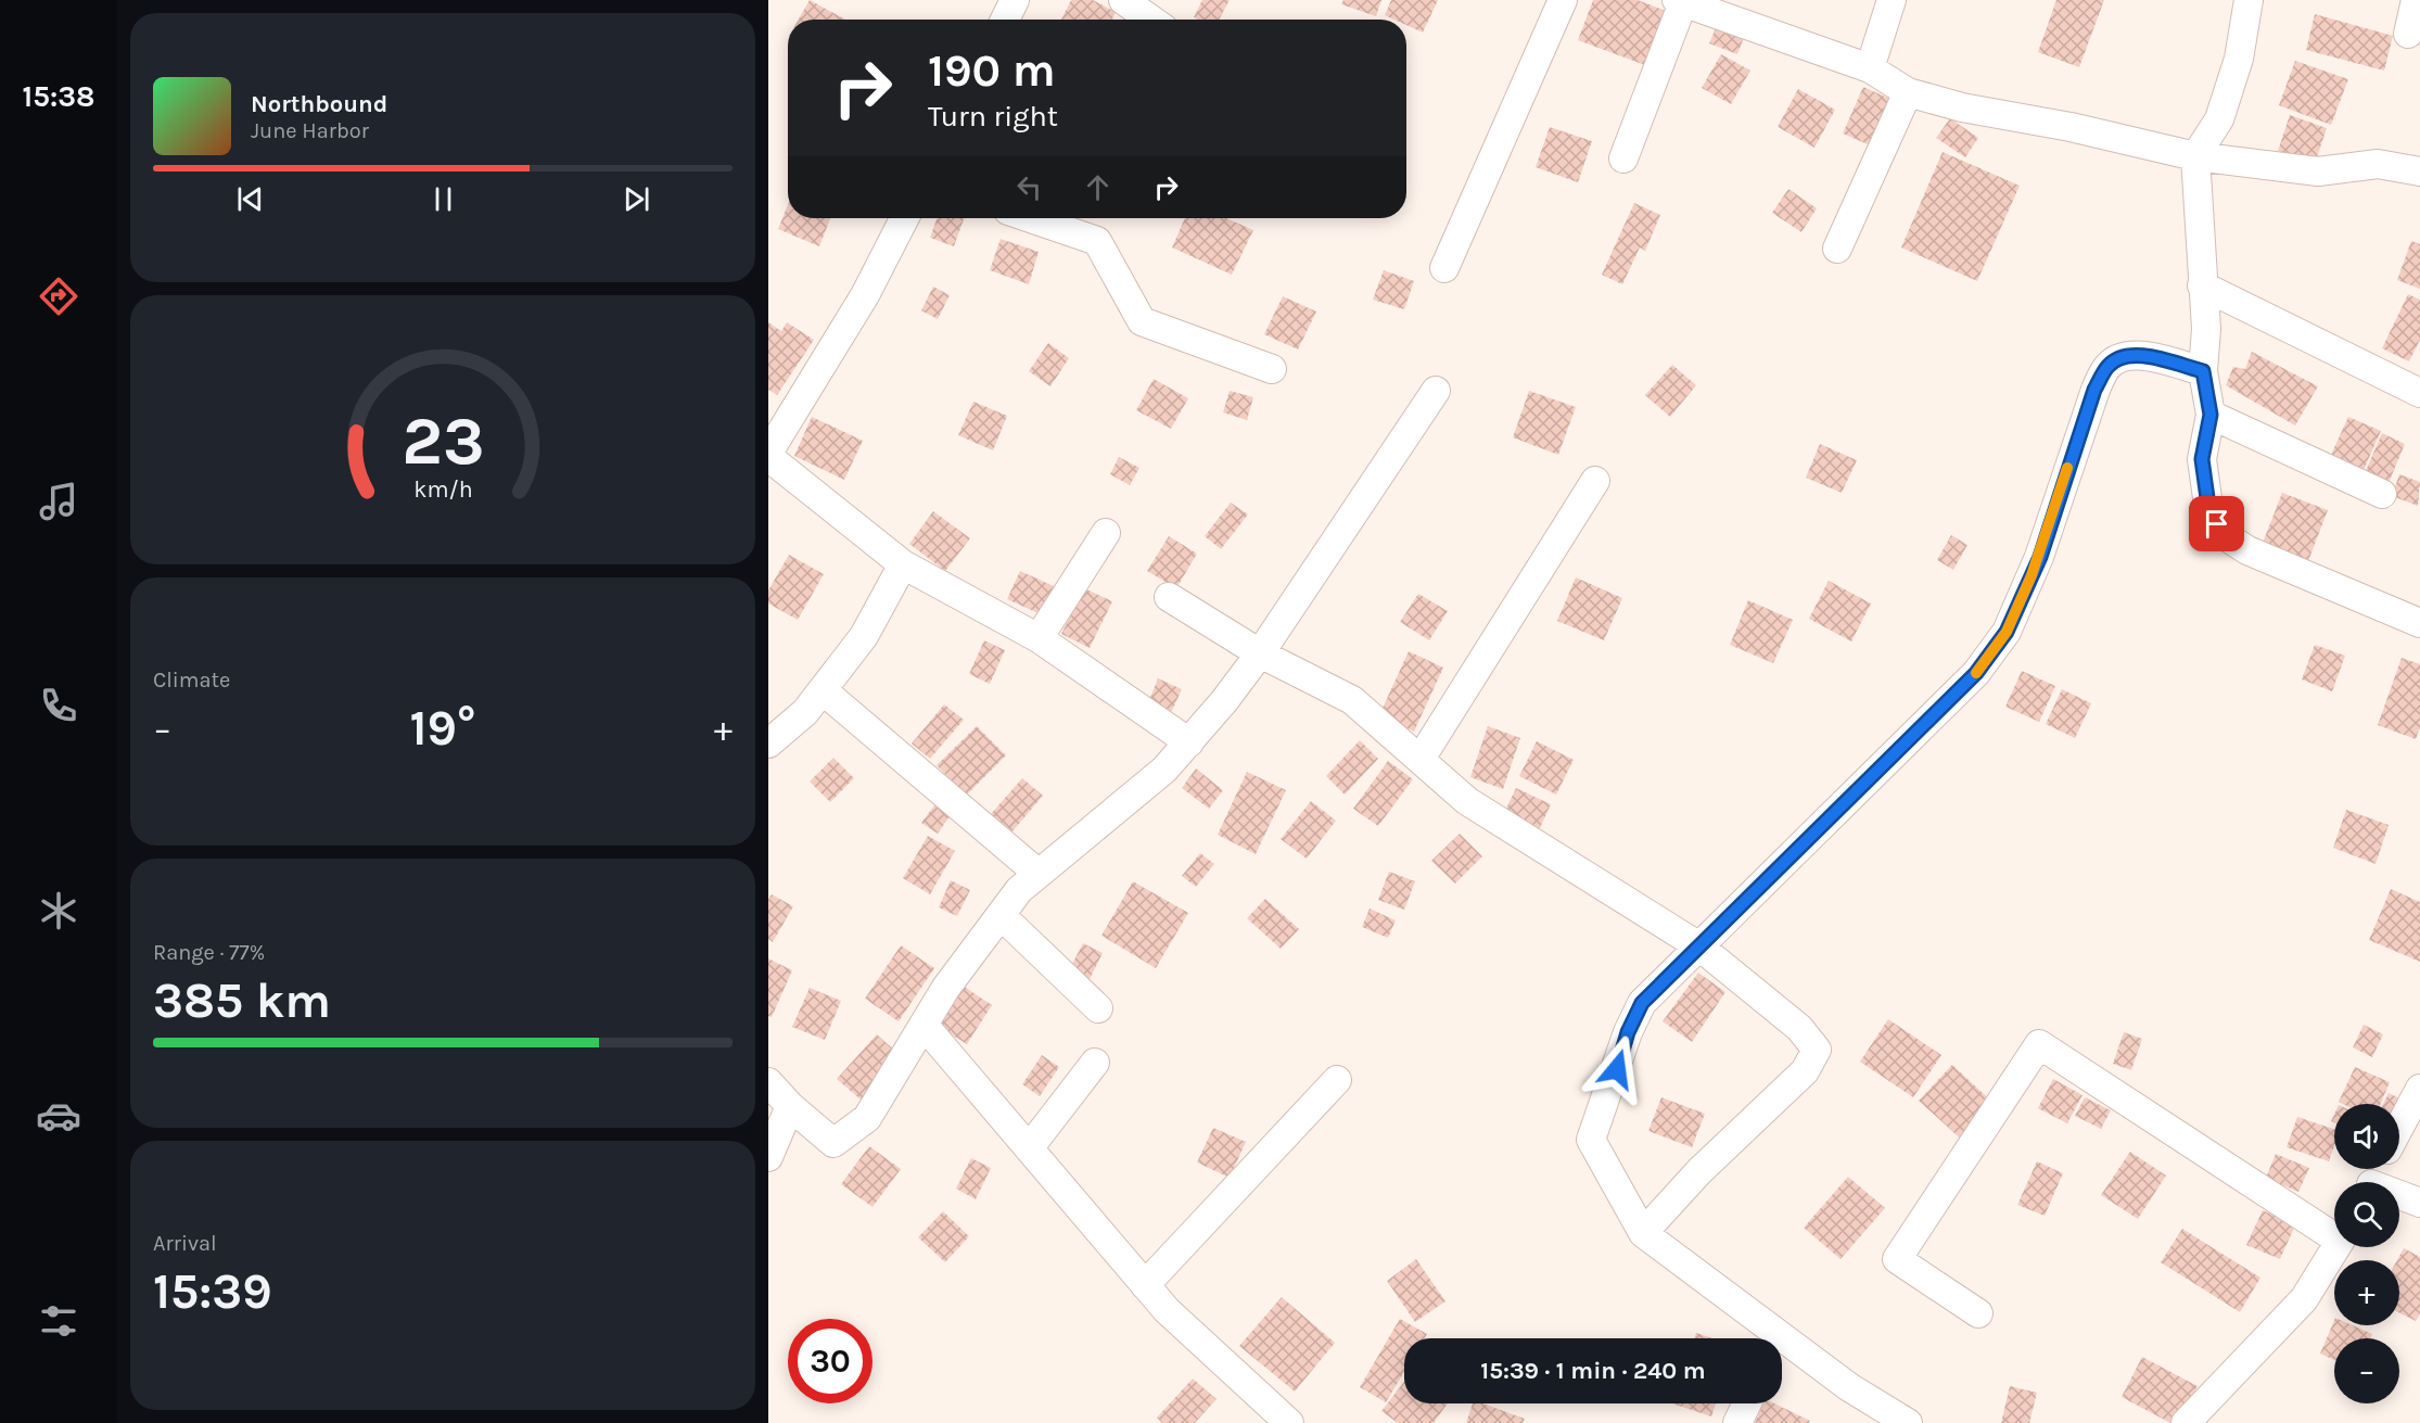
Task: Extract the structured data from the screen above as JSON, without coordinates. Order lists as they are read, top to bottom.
{
  "page": {
    "tabs": "15:38",
    "turn": ["190 m", "Turn right"],
    "song": ["Northbound", "June Harbor"],
    "tile": [
      "Climate",
      ["Range · 77%", "385 km"],
      ["Arrival", "15:39"]
    ],
    "heat": ["−", "19°", "+"],
    "map_buttons": ["+", "−"],
    "limit": "30",
    "trip": "15:39 · 1 min · 240 m",
    "gauge": ["23", "km/h"]
  }
}
